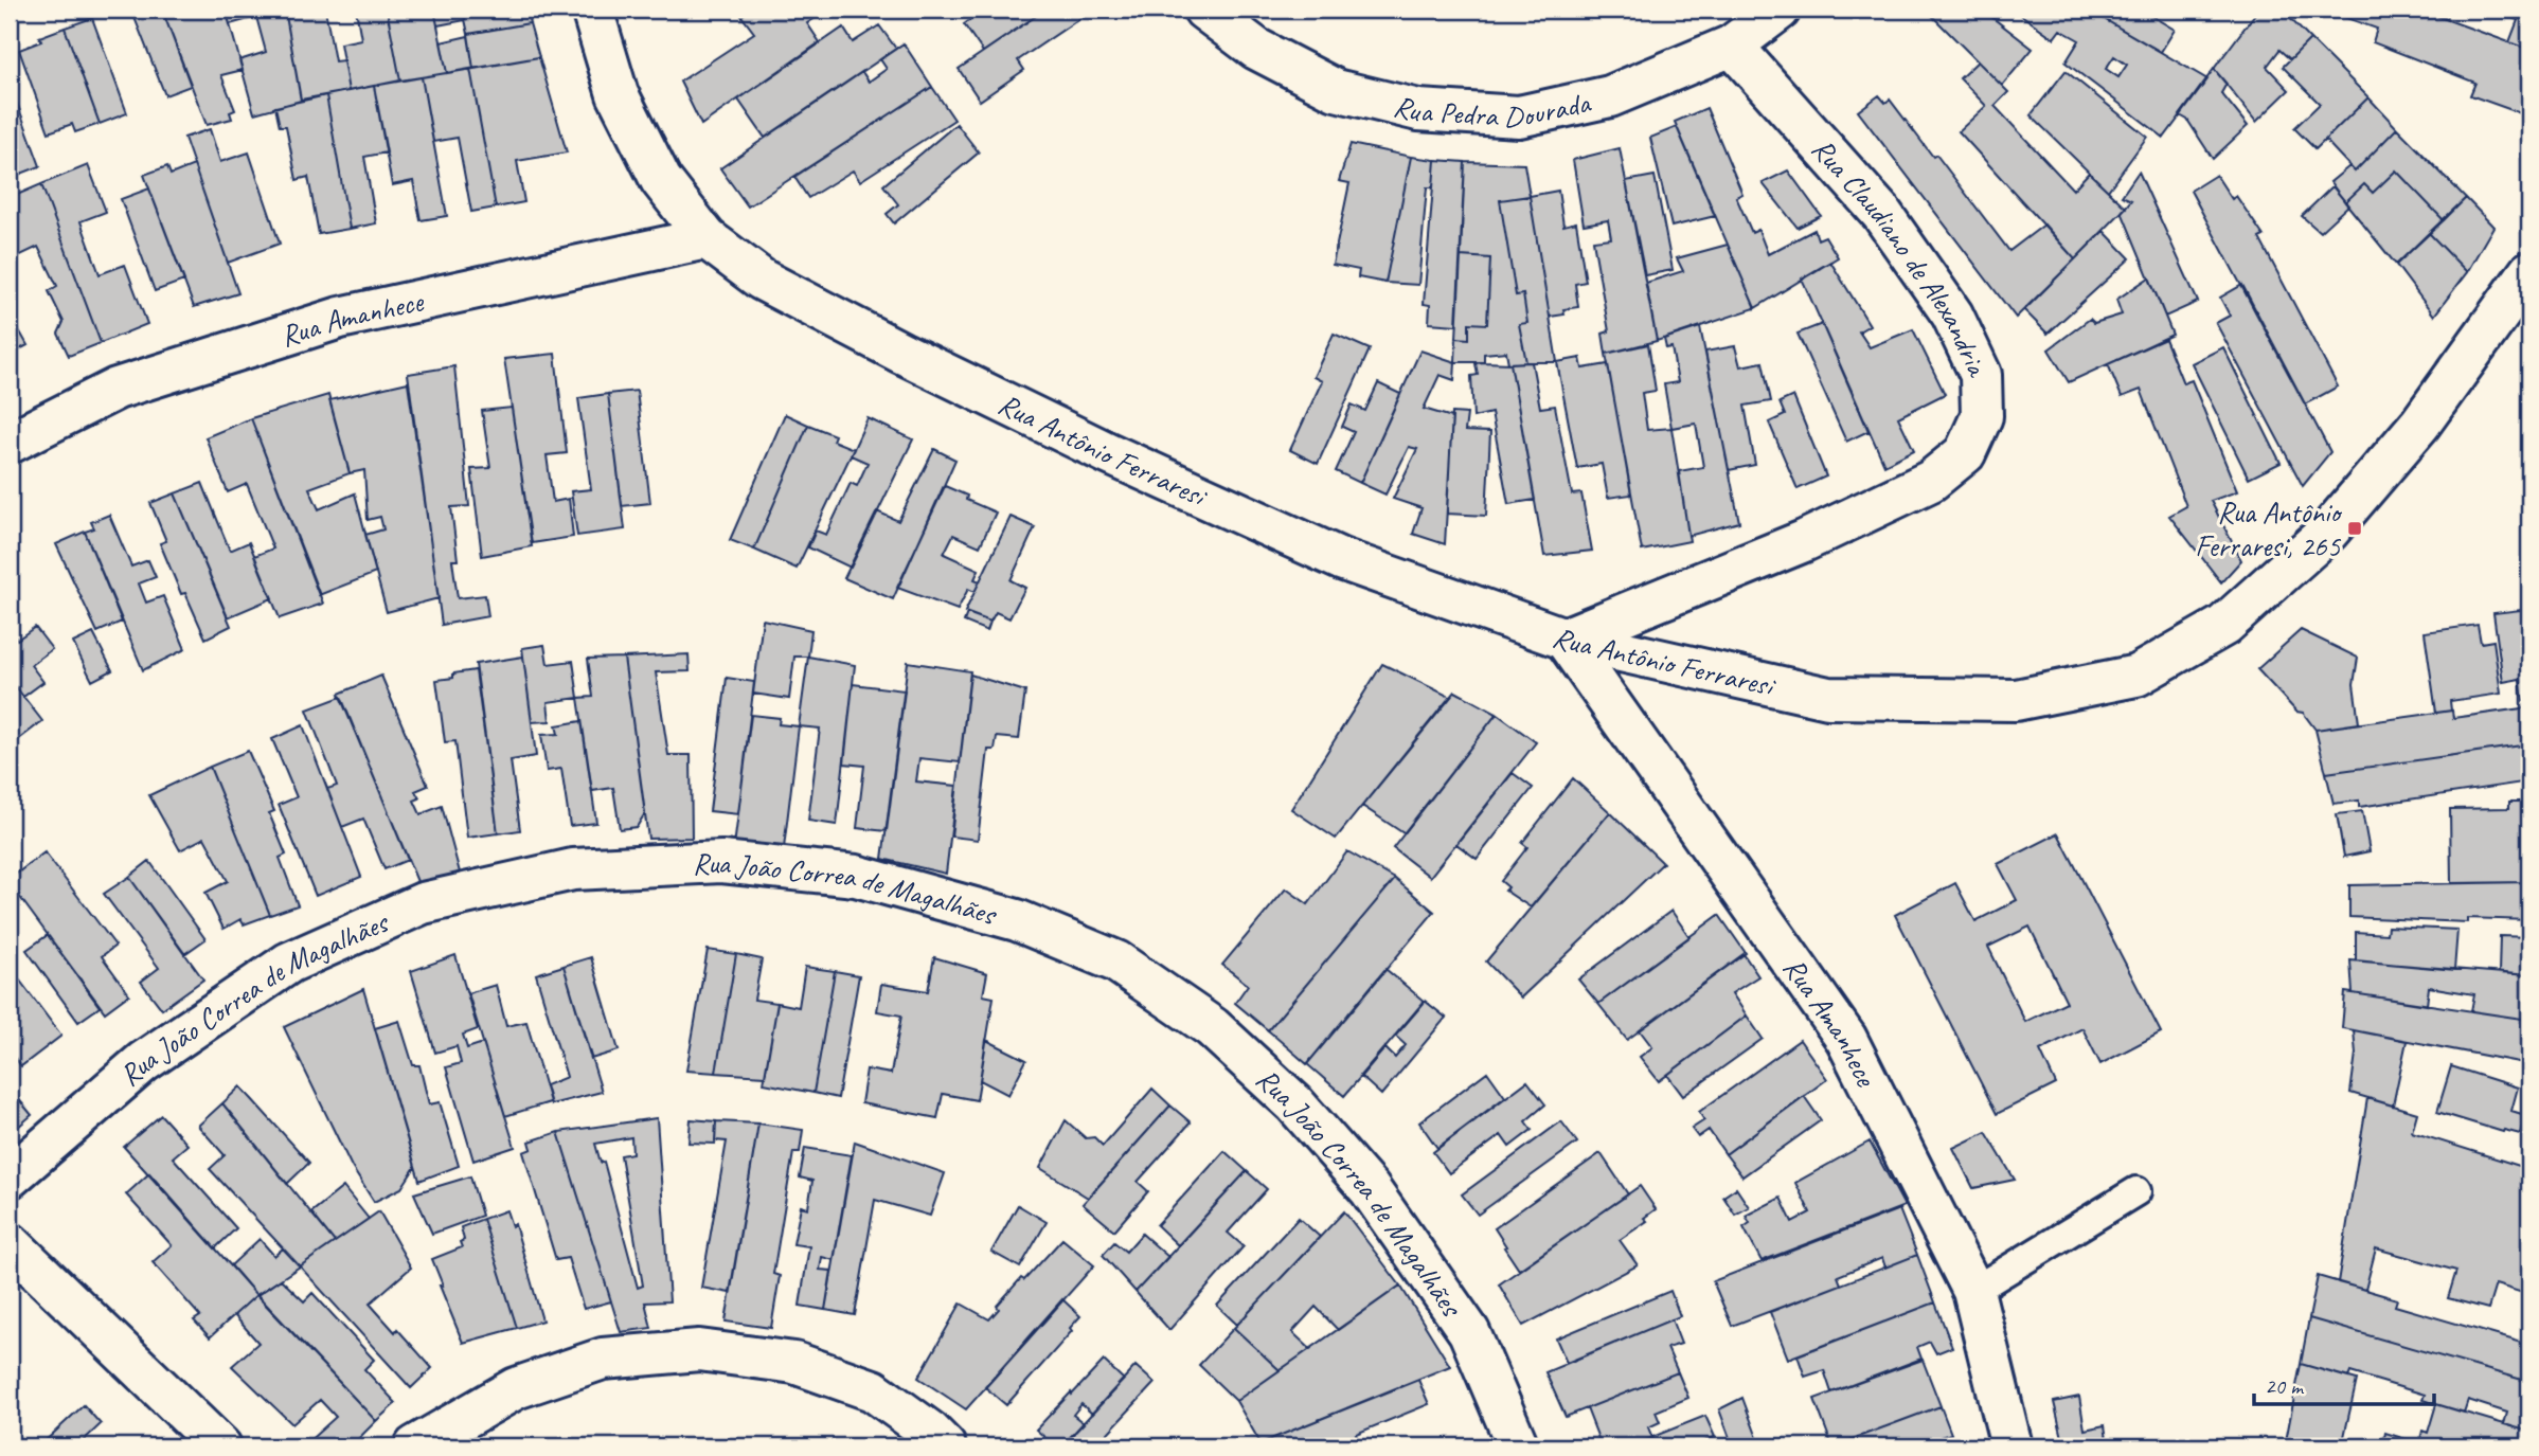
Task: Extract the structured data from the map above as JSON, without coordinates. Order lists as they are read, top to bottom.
{
  "streets": {
    "street": [
      "Rua Pedra Dourada",
      "Rua Claudiano de Alexandria",
      "Rua Amanhece",
      "Rua Antônio Ferraresi",
      "Rua João Correa de Magalhães"
    ]
  },
  "crossings": [
    ["Rua Pedra Dourada", "Rua Claudiano de Alexandria"],
    ["Rua Claudiano de Alexandria", "Rua Amanhece"],
    ["Rua Claudiano de Alexandria", "Rua Antônio Ferraresi"],
    ["Rua Amanhece", "Rua Antônio Ferraresi"]
  ],
  "places": {
    "transit": ["Rua Antônio Ferraresi, 265"]
  },
  "scale_bar": "20 m"
}
